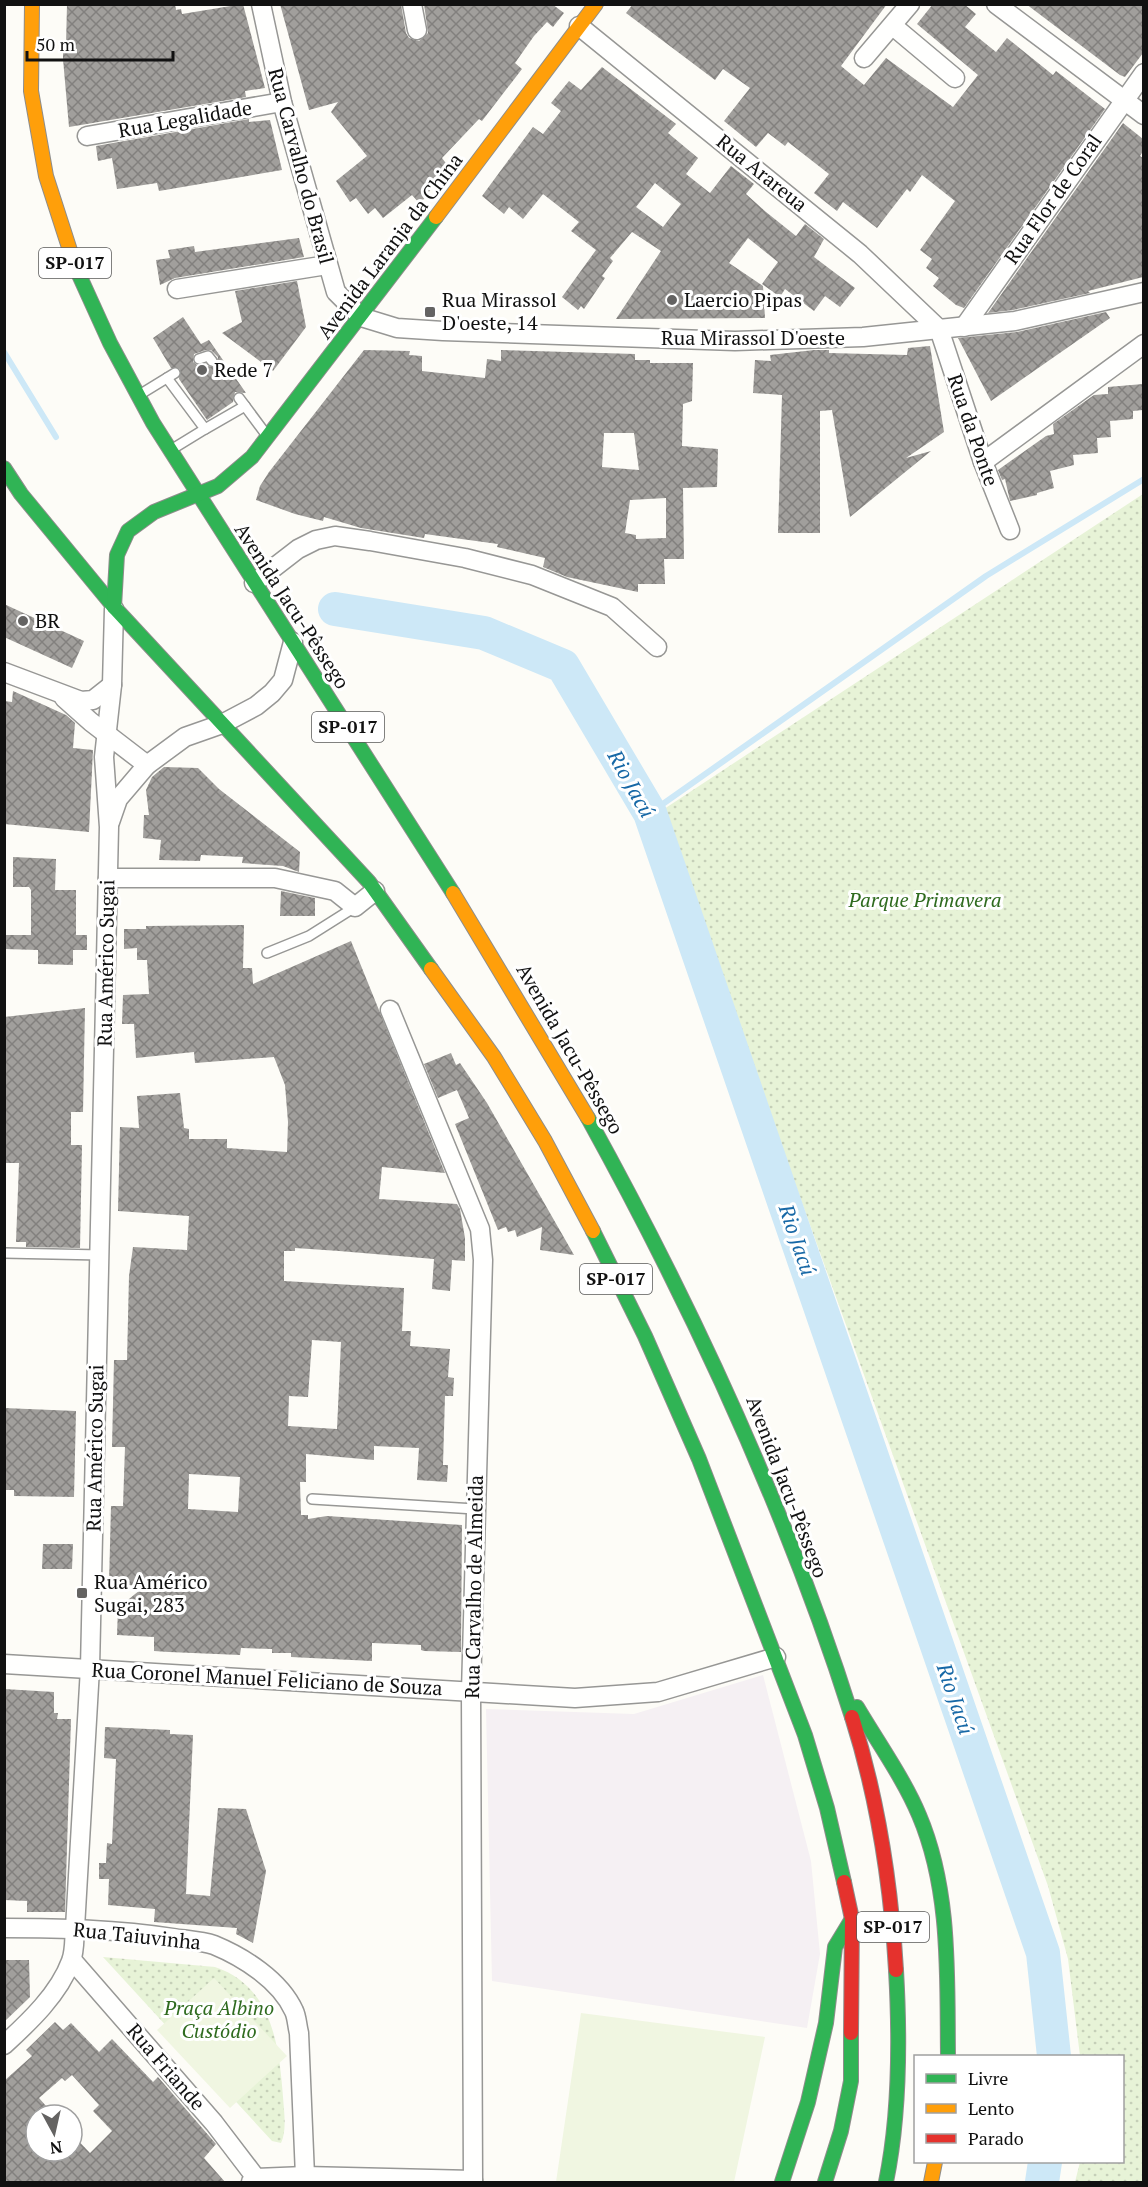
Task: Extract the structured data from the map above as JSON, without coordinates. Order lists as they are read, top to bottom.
{
  "streets": {
    "main road": [
      "Avenida Laranja da China",
      "SP-017",
      "Avenida Jacu-Pêssego",
      "Rua Américo Sugai"
    ],
    "street": [
      "Rua Legalidade",
      "Rua Carvalho do Brasil",
      "Rua Arareua",
      "Rua Flor de Coral",
      "Rua Mirassol D'oeste",
      "Rua da Ponte",
      "Rua Carvalho de Almeida",
      "Rua Coronel Manuel Feliciano de Souza",
      "Rua Taiuvinha",
      "Rua Friande"
    ]
  },
  "crossings": [
    ["Rua Legalidade", "Rua Carvalho do Brasil"],
    ["Rua Carvalho do Brasil", "Avenida Laranja da China"],
    ["Rua Carvalho do Brasil", "Rua Mirassol D'oeste"],
    ["Rua Arareua", "Avenida Laranja da China"],
    ["Rua Arareua", "Rua Mirassol D'oeste"],
    ["Rua Arareua", "Rua da Ponte"],
    ["Rua Flor de Coral", "Rua Mirassol D'oeste"],
    ["Avenida Laranja da China", "Rua Mirassol D'oeste"],
    ["Avenida Laranja da China", "Avenida Jacu-Pêssego"],
    ["Avenida Laranja da China", "Rua Américo Sugai"],
    ["SP-017", "Rua Américo Sugai"],
    ["SP-017", "Rua Coronel Manuel Feliciano de Souza"],
    ["Rua Mirassol D'oeste", "Rua da Ponte"],
    ["Avenida Jacu-Pêssego", "Rua Américo Sugai"],
    ["Rua Américo Sugai", "Rua Coronel Manuel Feliciano de Souza"],
    ["Rua Américo Sugai", "Rua Taiuvinha"],
    ["Rua Américo Sugai", "Rua Friande"],
    ["Rua Carvalho de Almeida", "Rua Coronel Manuel Feliciano de Souza"]
  ],
  "water": ["Rio Jacú"],
  "parks": ["Parque Primavera", "Praça Albino Custódio"],
  "places": {
    "other": ["Laercio Pipas", "Rede 7", "BR"],
    "transit": ["Rua Mirassol D'oeste, 14", "Rua Américo Sugai, 283"]
  },
  "legend": ["Livre", "Lento", "Parado"],
  "scale_bar": "50 m",
  "north": "bottom"
}
